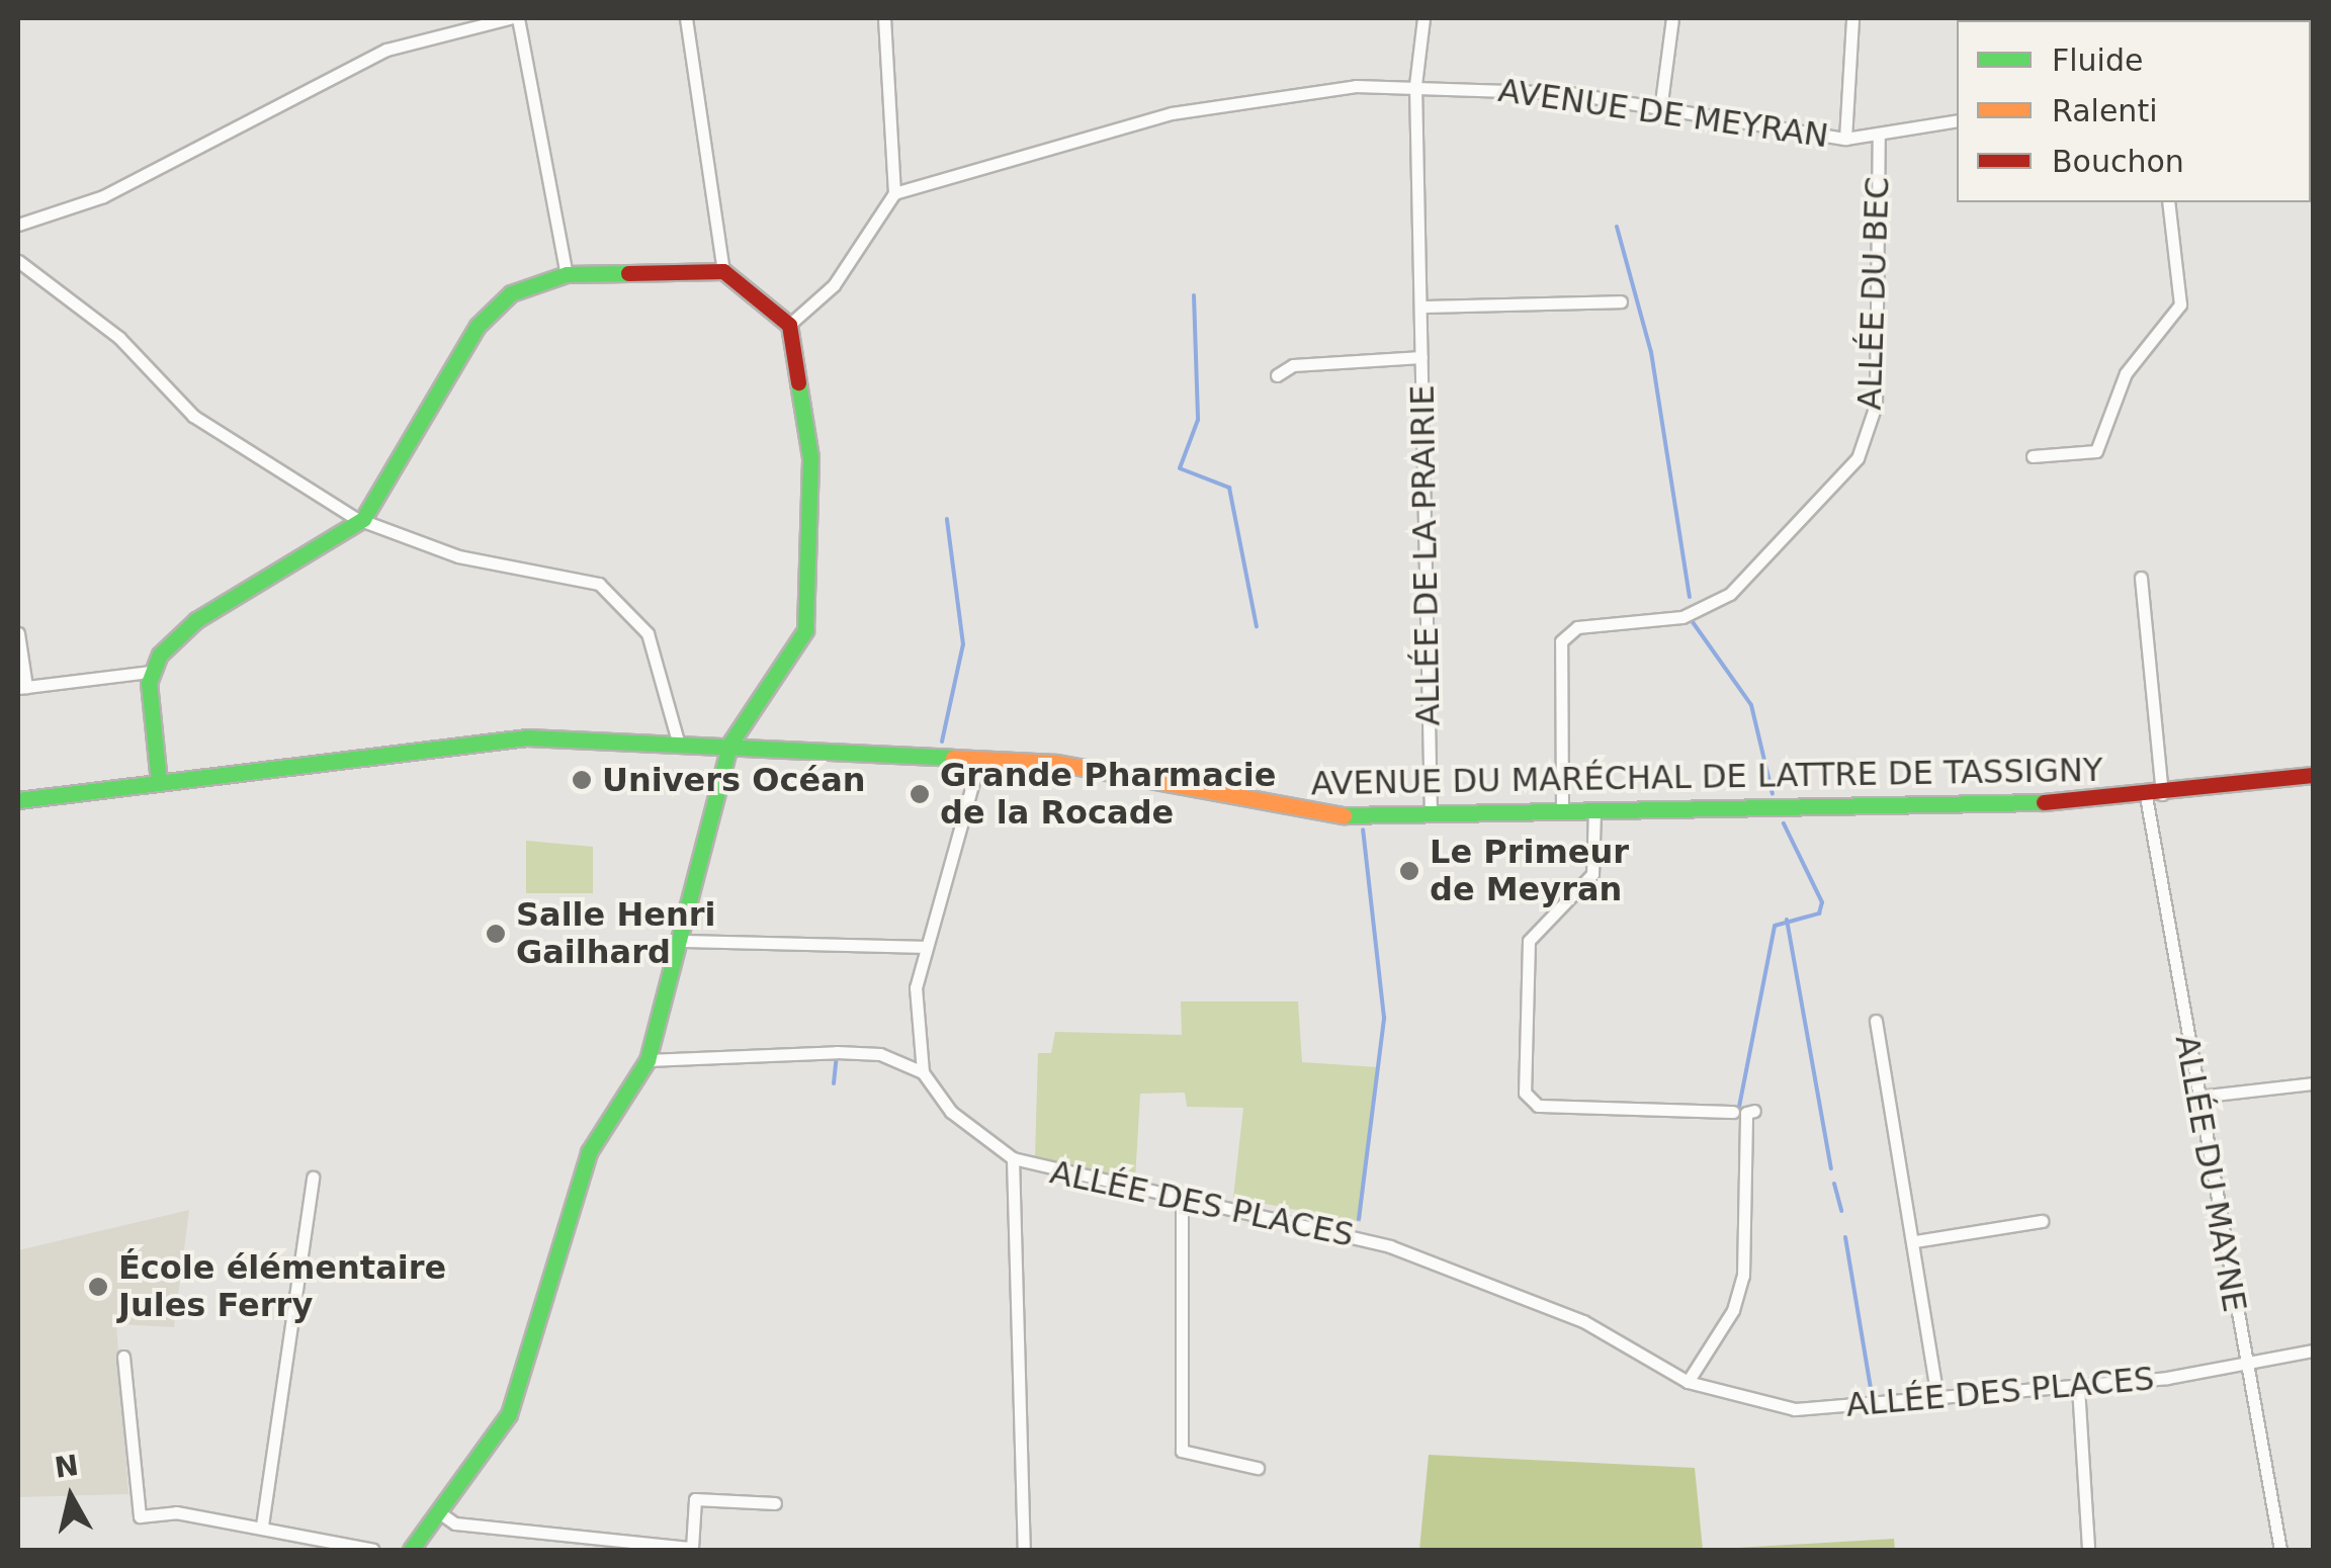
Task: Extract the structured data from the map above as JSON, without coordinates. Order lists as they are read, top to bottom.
{
  "streets": {
    "main road": ["AVENUE DU MARÉCHAL DE LATTRE DE TASSIGNY"],
    "street": [
      "AVENUE DE MEYRAN",
      "ALLÉE DU BEC",
      "ALLÉE DE LA PRAIRIE",
      "ALLÉE DU MAYNE",
      "ALLÉE DES PLACES"
    ]
  },
  "crossings": [
    ["AVENUE DE MEYRAN", "ALLÉE DU BEC"],
    ["AVENUE DE MEYRAN", "ALLÉE DE LA PRAIRIE"],
    ["ALLÉE DU BEC", "AVENUE DU MARÉCHAL DE LATTRE DE TASSIGNY"],
    ["ALLÉE DE LA PRAIRIE", "AVENUE DU MARÉCHAL DE LATTRE DE TASSIGNY"],
    ["AVENUE DU MARÉCHAL DE LATTRE DE TASSIGNY", "ALLÉE DU MAYNE"],
    ["ALLÉE DU MAYNE", "ALLÉE DES PLACES"]
  ],
  "places": [
    "Univers Océan",
    "Grande Pharmacie de la Rocade",
    "Le Primeur de Meyran",
    "Salle Henri Gailhard",
    "École élémentaire Jules Ferry"
  ],
  "legend": ["Fluide", "Ralenti", "Bouchon"],
  "north": "top"
}
